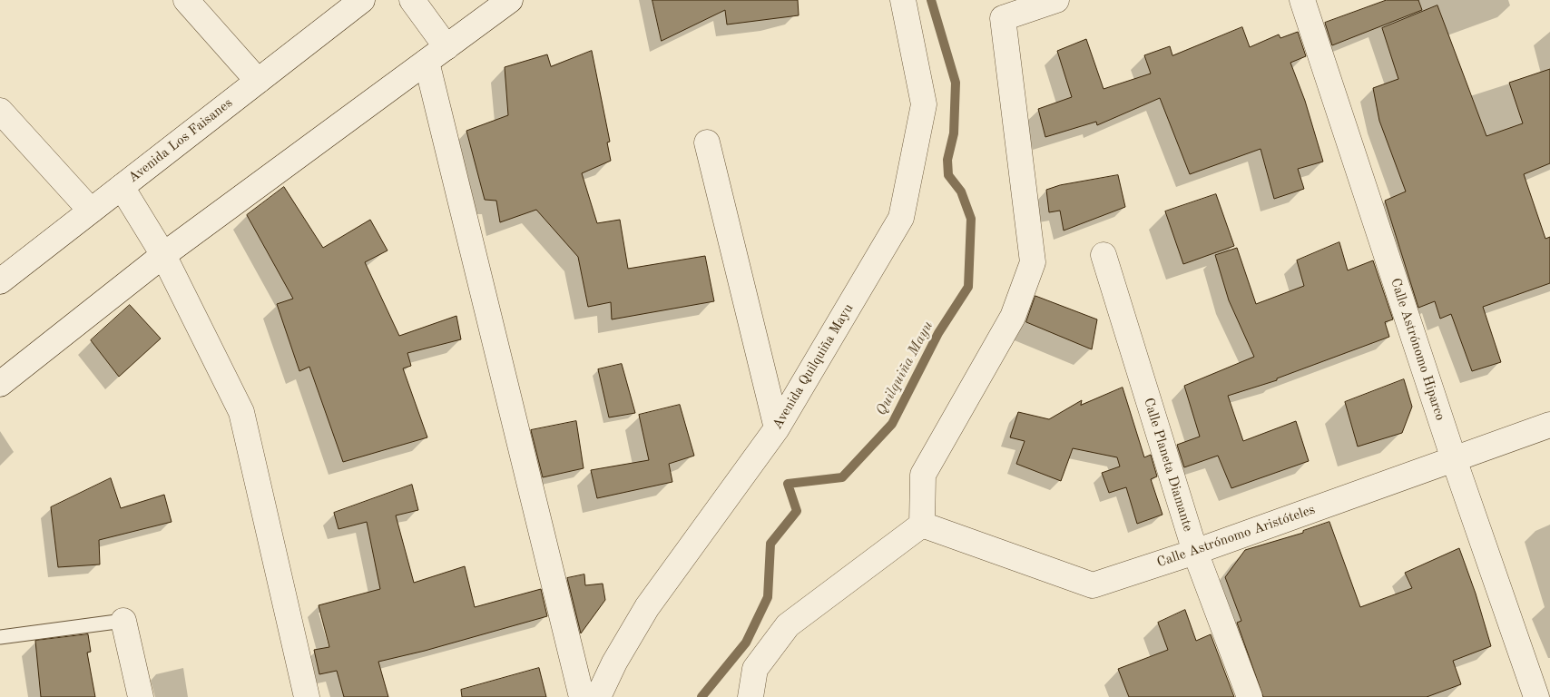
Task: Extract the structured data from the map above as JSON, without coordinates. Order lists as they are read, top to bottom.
{
  "streets": {
    "street": [
      "Avenida Los Faisanes",
      "Calle Astrónomo Hiparco",
      "Avenida Quilquiña Mayu",
      "Calle Planeta Diamante",
      "Calle Astrónomo Aristóteles"
    ]
  },
  "crossings": [
    ["Calle Astrónomo Hiparco", "Calle Astrónomo Aristóteles"],
    ["Calle Planeta Diamante", "Calle Astrónomo Aristóteles"]
  ],
  "water": ["Quilquiña Mayu"]
}
